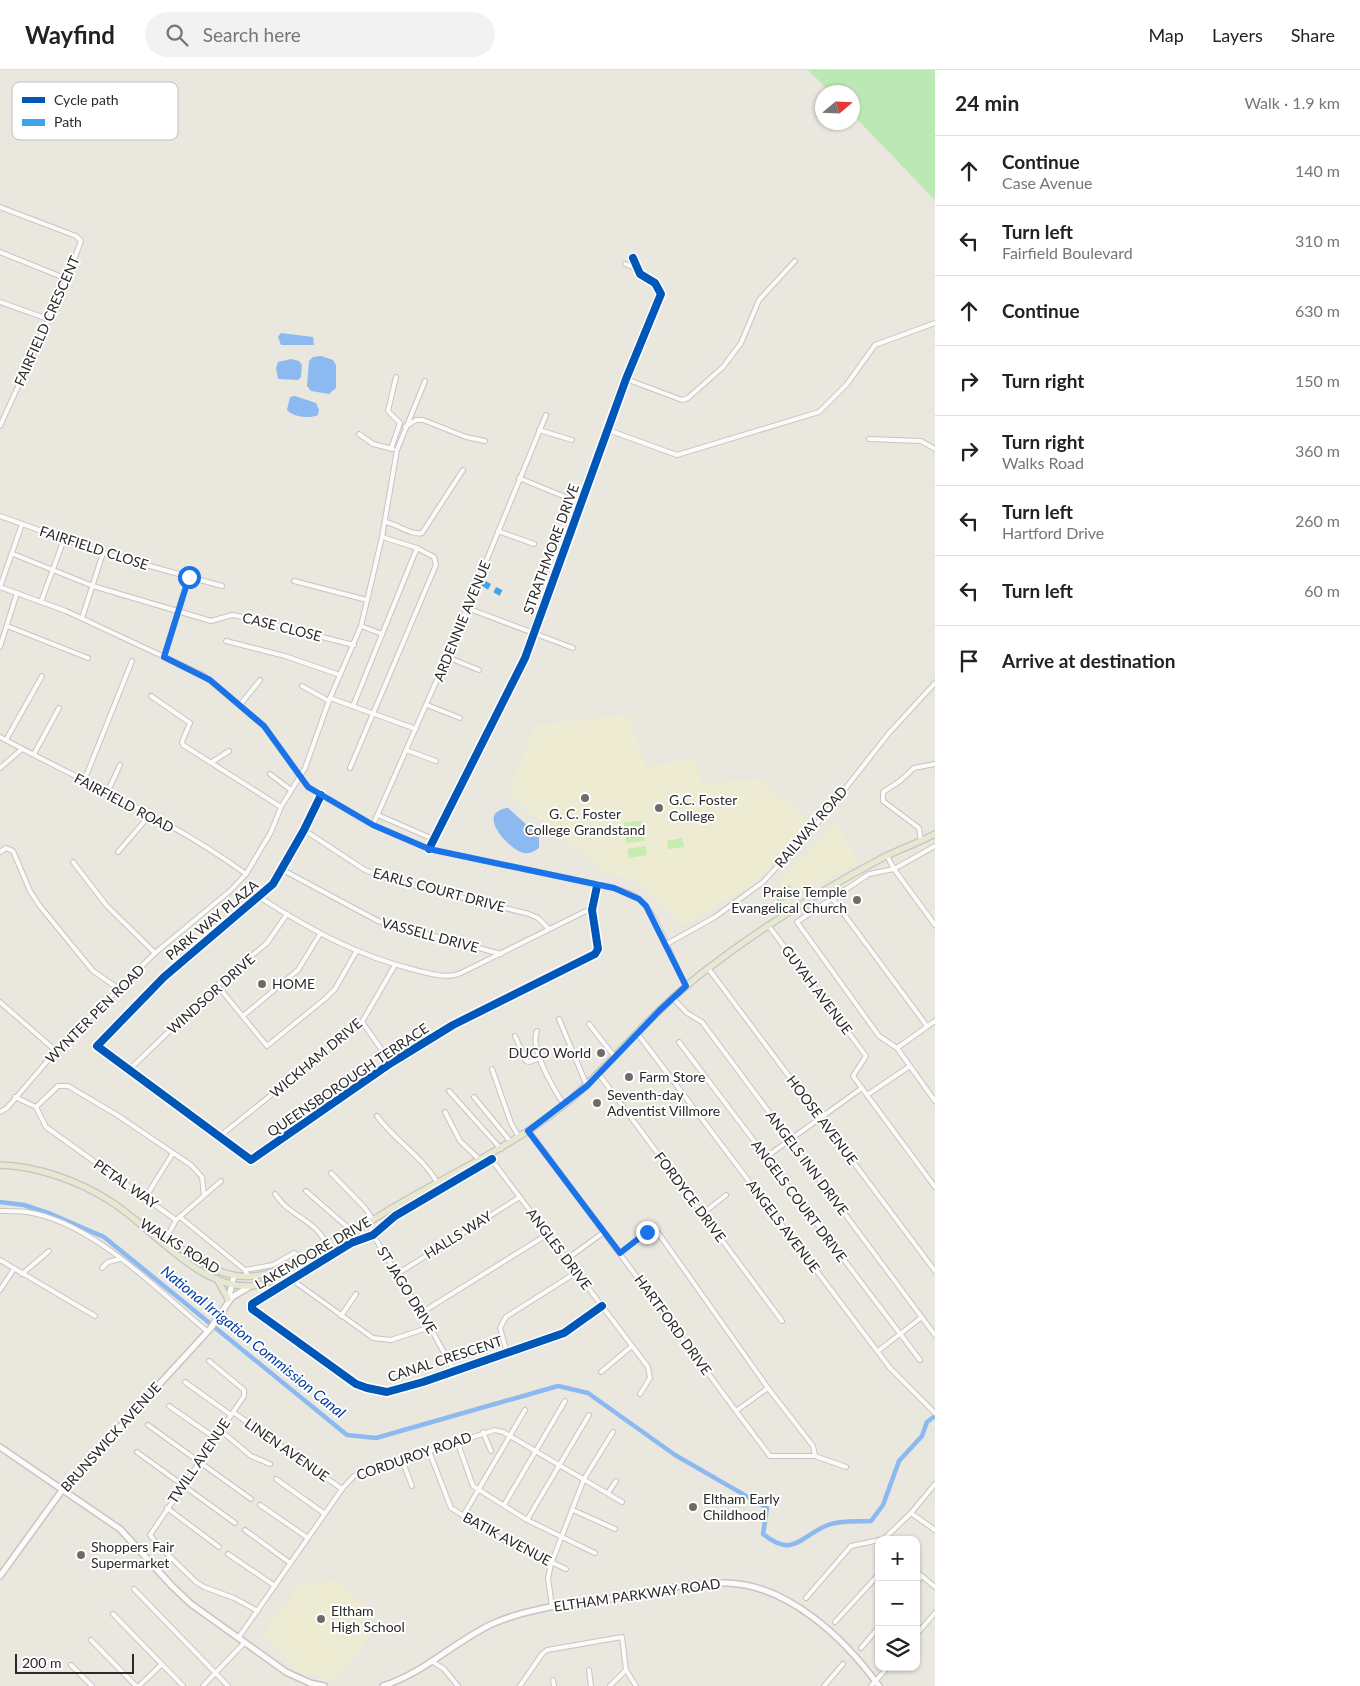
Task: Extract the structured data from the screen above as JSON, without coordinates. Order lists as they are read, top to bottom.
{
  "streets": {
    "main road": ["WALKS ROAD"],
    "street": [
      "FAIRFIELD CRESCENT",
      "FAIRFIELD CLOSE",
      "STRATHMORE DRIVE",
      "ARDENNIE AVENUE",
      "CASE CLOSE",
      "FAIRFIELD ROAD",
      "RAILWAY ROAD",
      "EARLS COURT DRIVE",
      "PARK WAY PLAZA",
      "VASSELL DRIVE",
      "GUYAH AVENUE",
      "WINDSOR DRIVE",
      "WYNTER PEN ROAD",
      "WICKHAM DRIVE",
      "QUEENSBOROUGH TERRACE",
      "HOOSE AVENUE",
      "ANGELS INN DRIVE",
      "PETAL WAY",
      "FORDYCE DRIVE",
      "ANGELS COURT DRIVE",
      "ANGELS AVENUE",
      "HALLS WAY",
      "ANGLES DRIVE",
      "LAKEMOORE DRIVE",
      "ST JAGO DRIVE",
      "HARTFORD DRIVE",
      "CANAL CRESCENT",
      "BRUNSWICK AVENUE",
      "LINEN AVENUE",
      "CORDUROY ROAD",
      "TWILL AVENUE",
      "BATIK AVENUE",
      "ELTHAM PARKWAY ROAD"
    ]
  },
  "crossings": [
    ["CASE CLOSE", "WYNTER PEN ROAD"],
    ["FAIRFIELD ROAD", "WYNTER PEN ROAD"],
    ["EARLS COURT DRIVE", "PARK WAY PLAZA"],
    ["PARK WAY PLAZA", "VASSELL DRIVE"],
    ["PARK WAY PLAZA", "QUEENSBOROUGH TERRACE"],
    ["GUYAH AVENUE", "WALKS ROAD"],
    ["WINDSOR DRIVE", "QUEENSBOROUGH TERRACE"],
    ["WICKHAM DRIVE", "QUEENSBOROUGH TERRACE"],
    ["HOOSE AVENUE", "WALKS ROAD"],
    ["ANGELS INN DRIVE", "WALKS ROAD"],
    ["FORDYCE DRIVE", "WALKS ROAD"],
    ["ANGELS AVENUE", "WALKS ROAD"],
    ["HALLS WAY", "ANGLES DRIVE"],
    ["HALLS WAY", "ST JAGO DRIVE"],
    ["WALKS ROAD", "ANGLES DRIVE"],
    ["WALKS ROAD", "LAKEMOORE DRIVE"],
    ["WALKS ROAD", "ST JAGO DRIVE"],
    ["WALKS ROAD", "HARTFORD DRIVE"],
    ["WALKS ROAD", "BRUNSWICK AVENUE"],
    ["ANGLES DRIVE", "LAKEMOORE DRIVE"],
    ["ANGLES DRIVE", "CANAL CRESCENT"],
    ["LAKEMOORE DRIVE", "ST JAGO DRIVE"],
    ["LAKEMOORE DRIVE", "CANAL CRESCENT"],
    ["ST JAGO DRIVE", "CANAL CRESCENT"],
    ["LINEN AVENUE", "CORDUROY ROAD"],
    ["LINEN AVENUE", "TWILL AVENUE"],
    ["CORDUROY ROAD", "TWILL AVENUE"],
    ["CORDUROY ROAD", "BATIK AVENUE"]
  ],
  "water": ["National Irrigation Commission Canal"],
  "places": [
    "G. C. Foster College Grandstand",
    "G.C. Foster College",
    "Praise Temple Evangelical Church",
    "HOME",
    "DUCO World",
    "Farm Store",
    "Seventh-day Adventist Villmore",
    "Eltham Early Childhood",
    "Shoppers Fair Supermarket",
    "Eltham High School"
  ],
  "legend": ["Cycle path", "Path"],
  "scale_bar": "200 m",
  "north": "right",
  "page": {
    "header": "Wayfind",
    "search": "Search here",
    "nav": ["Map", "Layers", "Share"],
    "heading": ["24 min", "Walk · 1.9 km"],
    "list": [
      ["Continue", "Case Avenue", "140 m"],
      ["Turn left", "Fairfield Boulevard", "310 m"],
      ["Continue", "630 m"],
      ["Turn right", "150 m"],
      ["Turn right", "Walks Road", "360 m"],
      ["Turn left", "Hartford Drive", "260 m"],
      ["Turn left", "60 m"],
      "Arrive at destination"
    ],
    "map_buttons": ["+", "−"],
    "scale": "200 m"
  }
}
